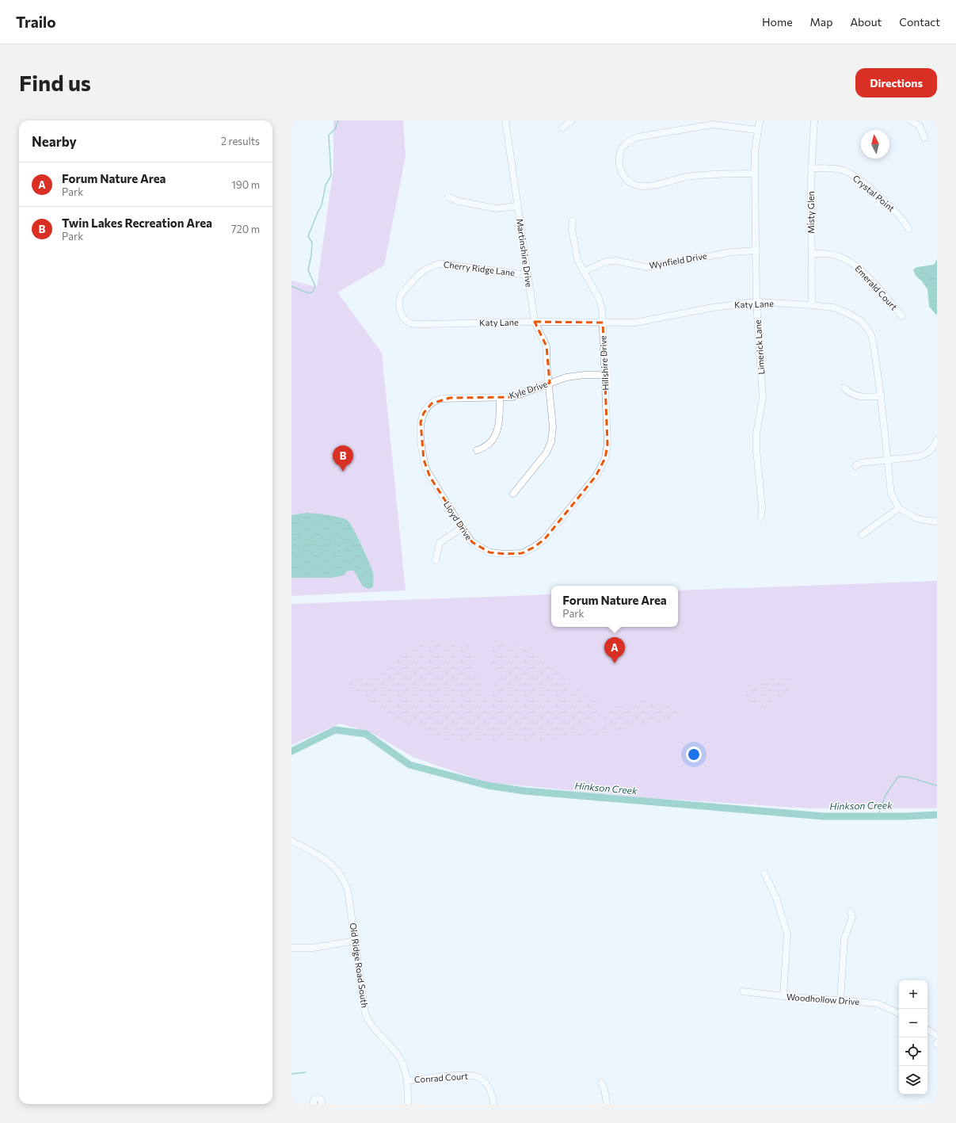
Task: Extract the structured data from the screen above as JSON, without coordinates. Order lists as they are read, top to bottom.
{
  "streets": {
    "street": [
      "Crystal Point",
      "Misty Glen",
      "Martinshire Drive",
      "Wynfield Drive",
      "Cherry Ridge Lane",
      "Emerald Court",
      "Katy Lane",
      "Limerick Lane",
      "Hillshire Drive",
      "Kyle Drive",
      "Lloyd Drive",
      "Old Ridge Road South",
      "Woodhollow Drive",
      "Conrad Court"
    ]
  },
  "crossings": [
    ["Crystal Point", "Misty Glen"],
    ["Misty Glen", "Emerald Court"],
    ["Misty Glen", "Katy Lane"],
    ["Martinshire Drive", "Cherry Ridge Lane"],
    ["Martinshire Drive", "Katy Lane"],
    ["Martinshire Drive", "Kyle Drive"],
    ["Wynfield Drive", "Limerick Lane"],
    ["Wynfield Drive", "Hillshire Drive"],
    ["Cherry Ridge Lane", "Katy Lane"],
    ["Katy Lane", "Limerick Lane"],
    ["Katy Lane", "Hillshire Drive"],
    ["Hillshire Drive", "Kyle Drive"],
    ["Hillshire Drive", "Lloyd Drive"],
    ["Kyle Drive", "Lloyd Drive"],
    ["Old Ridge Road South", "Conrad Court"]
  ],
  "water": ["Hinkson Creek"],
  "north": "top",
  "page": {
    "header": "Trailo",
    "nav": [
      "Home",
      "Map",
      "About",
      "Contact"
    ],
    "buttons": "Directions",
    "title": "Find us",
    "heading": ["Nearby", "2 results"],
    "list": [
      {
        "mark": "A",
        "name": "Forum Nature Area",
        "note": "Park",
        "value": "190 m"
      },
      {
        "mark": "B",
        "name": "Twin Lakes Recreation Area",
        "note": "Park",
        "value": "720 m"
      }
    ],
    "pins": ["B", "A"],
    "popup": ["Forum Nature Area", "Park"],
    "map_buttons": ["+", "−"]
  }
}
